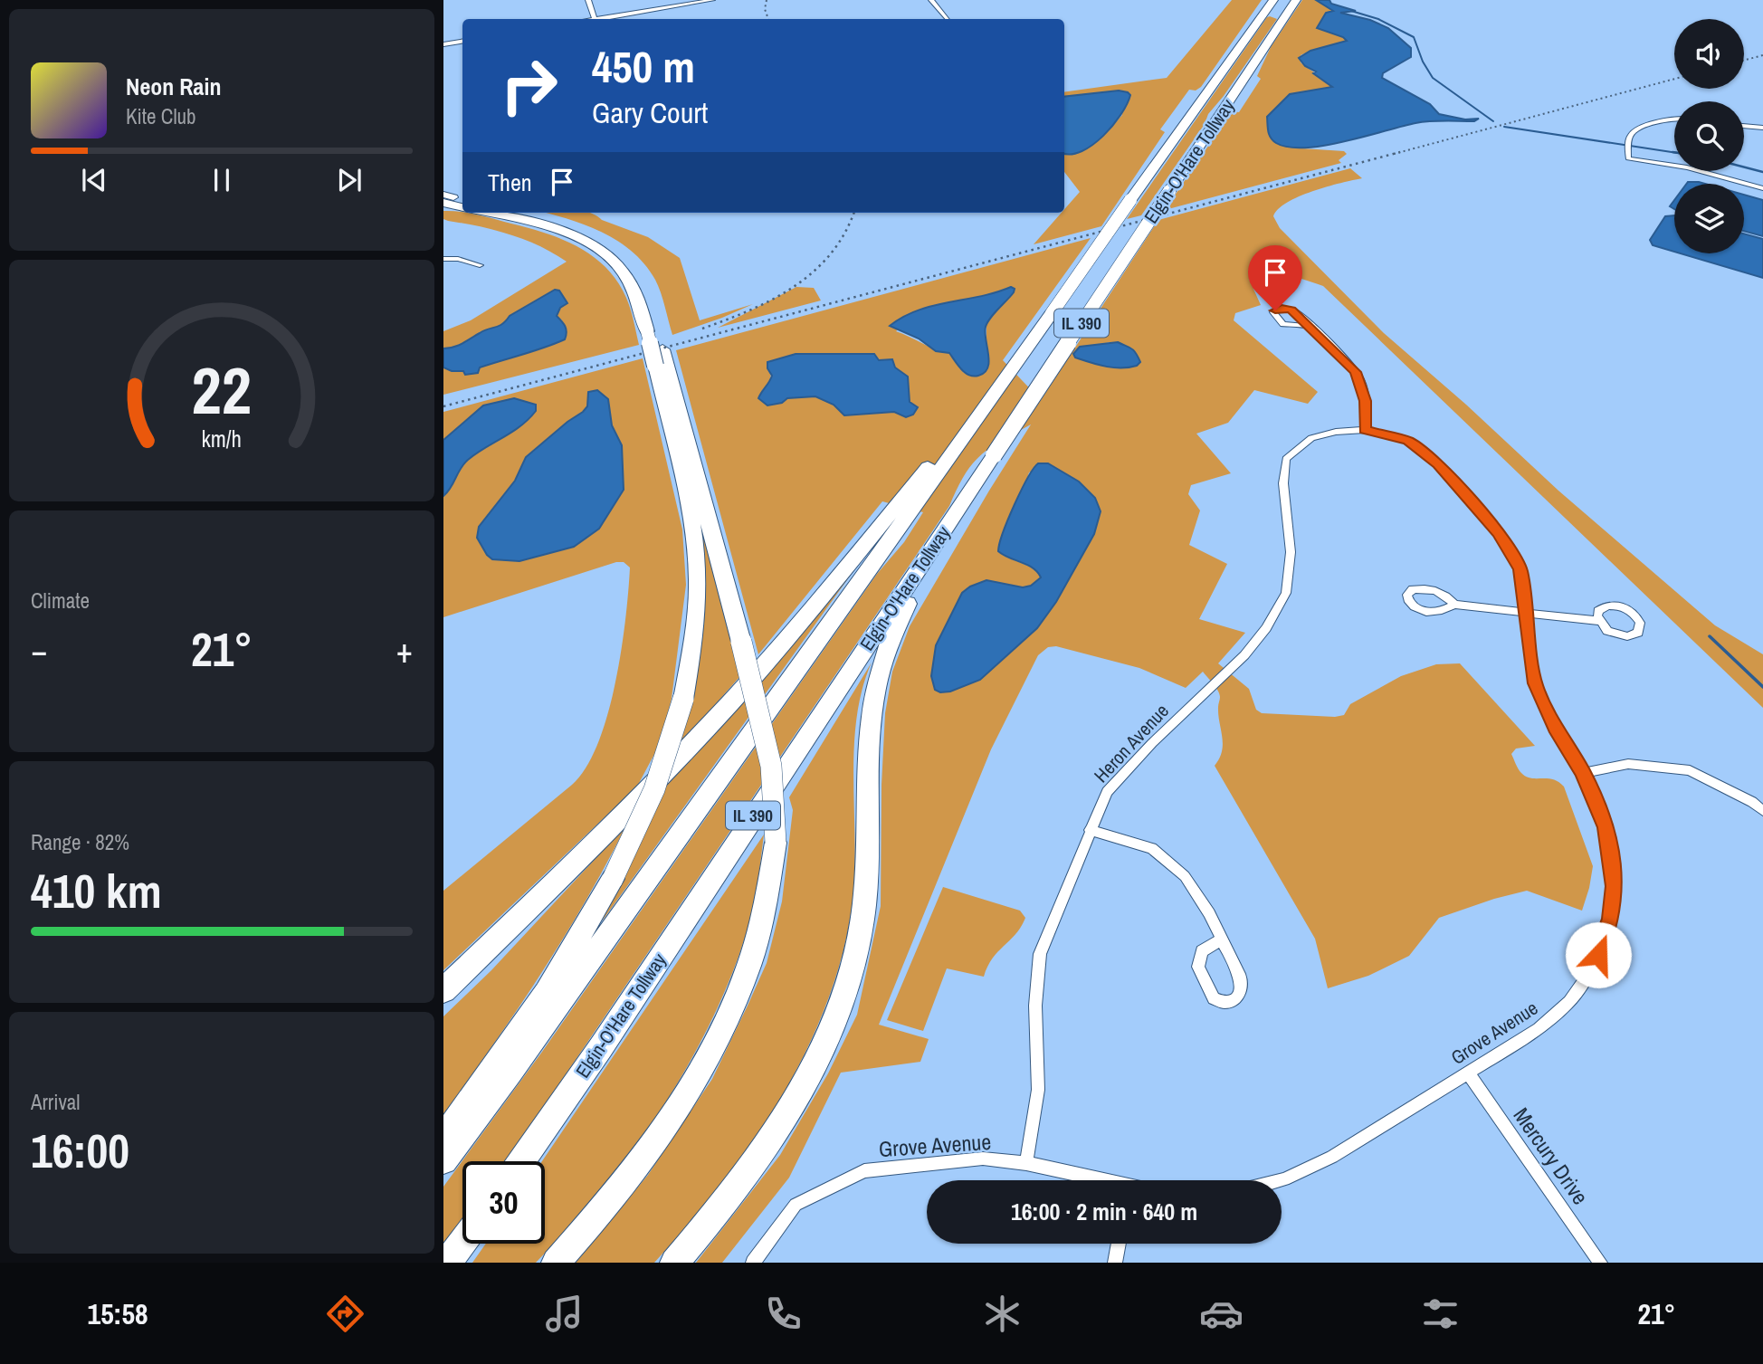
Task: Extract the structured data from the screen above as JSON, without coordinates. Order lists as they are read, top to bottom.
{
  "streets": {
    "highway": ["Elgin-O'Hare Tollway", "IL 390"],
    "street": ["Heron Avenue", "Grove Avenue", "Mercury Drive"]
  },
  "crossings": [
    ["Heron Avenue", "Grove Avenue"],
    ["Grove Avenue", "Mercury Drive"]
  ],
  "page": {
    "turn": ["450 m", "Gary Court"],
    "song": ["Neon Rain", "Kite Club"],
    "then": "Then",
    "tile": [
      "Climate",
      ["Range · 82%", "410 km"],
      ["Arrival", "16:00"]
    ],
    "heat": ["−", "21°", "+"],
    "limit": "30",
    "trip": "16:00 · 2 min · 640 m",
    "tabs": ["15:58", "21°"],
    "gauge": ["22", "km/h"]
  }
}
